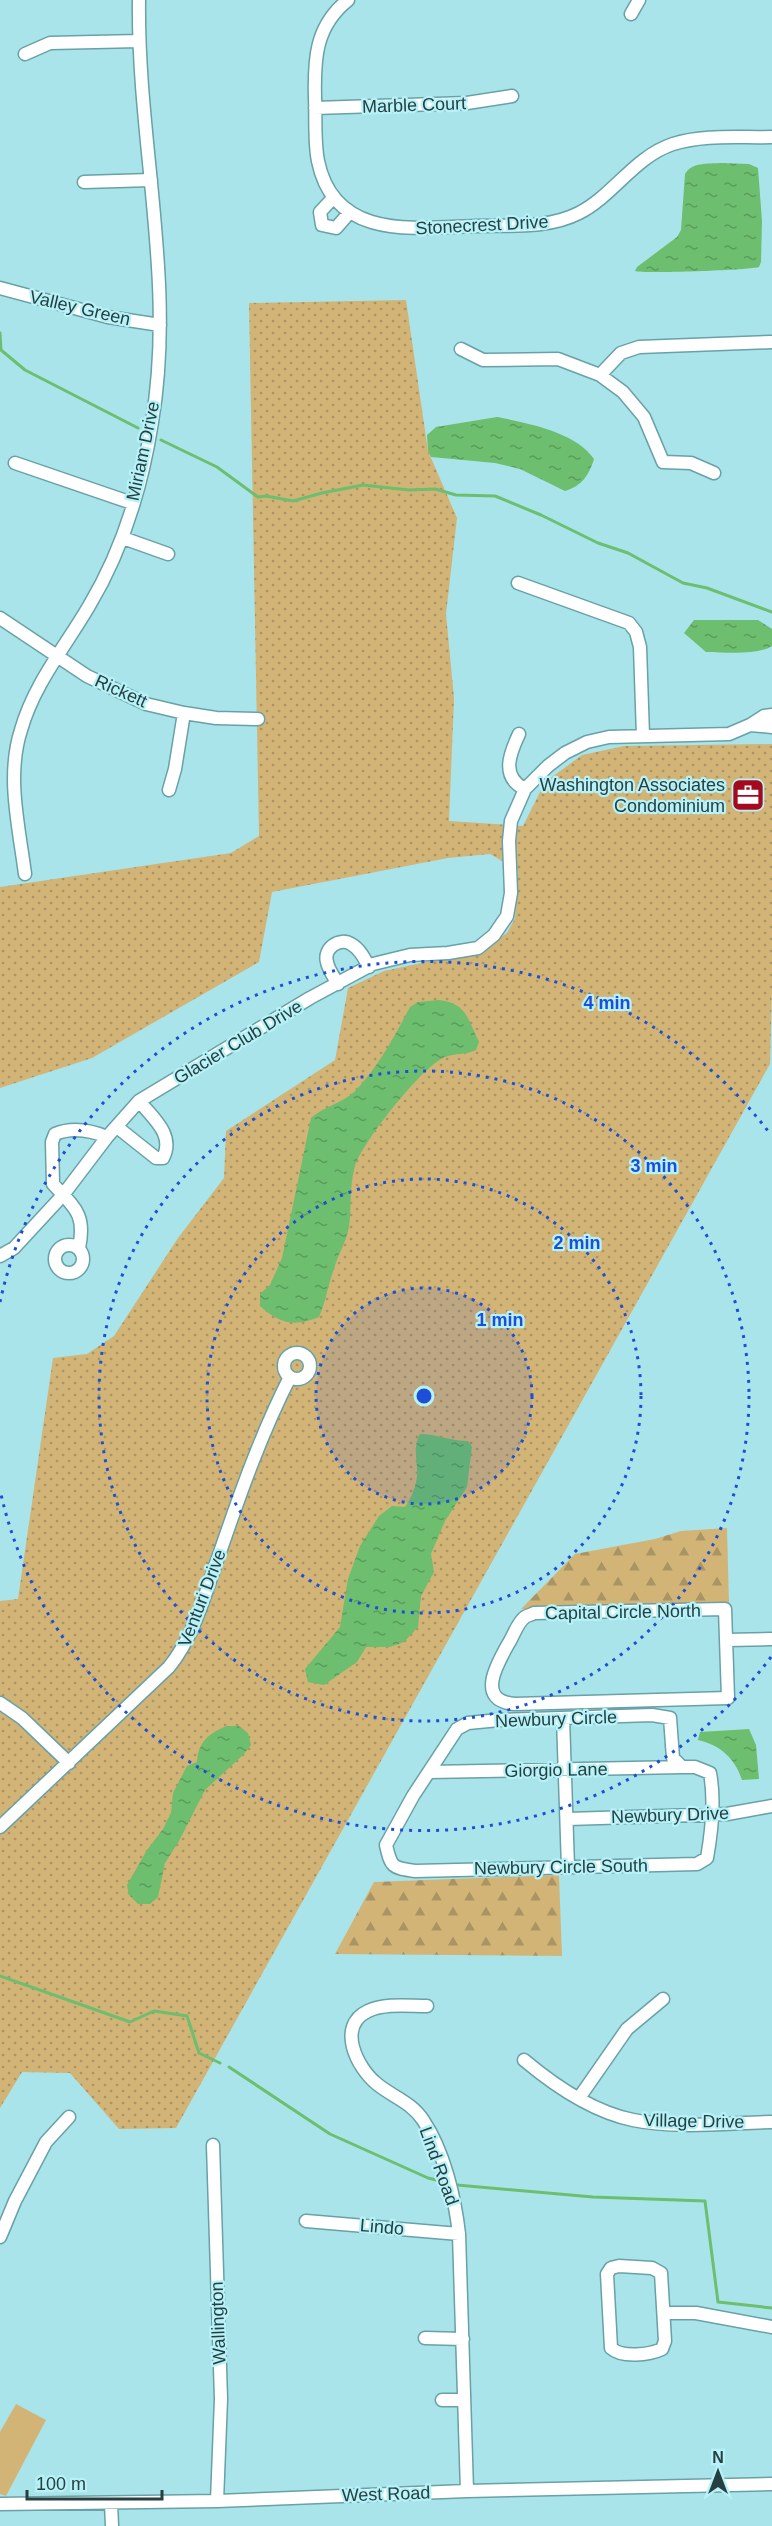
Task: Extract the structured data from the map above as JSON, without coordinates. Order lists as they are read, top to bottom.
{
  "streets": {
    "street": [
      "Marble Court",
      "Stonecrest Drive",
      "Valley Green",
      "Miriam Drive",
      "Rickett",
      "Glacier Club Drive",
      "Venturi Drive",
      "Capital Circle North",
      "Newbury Circle",
      "Giorgio Lane",
      "Newbury Drive",
      "Newbury Circle South",
      "Village Drive",
      "Lind Road",
      "Lindo",
      "Wallington",
      "West Road"
    ]
  },
  "crossings": [
    ["Marble Court", "Stonecrest Drive"],
    ["Valley Green", "Miriam Drive"],
    ["Miriam Drive", "Rickett"],
    ["Newbury Circle", "Giorgio Lane"],
    ["Newbury Circle", "Newbury Circle South"],
    ["Newbury Drive", "Newbury Circle South"],
    ["Lind Road", "Lindo"],
    ["Lind Road", "West Road"],
    ["Wallington", "West Road"]
  ],
  "places": {
    "office": ["Washington Associates Condominium"]
  },
  "scale_bar": "100 m",
  "north": "top",
  "rings": [
    "4 min",
    "3 min",
    "2 min",
    "1 min"
  ]
}
